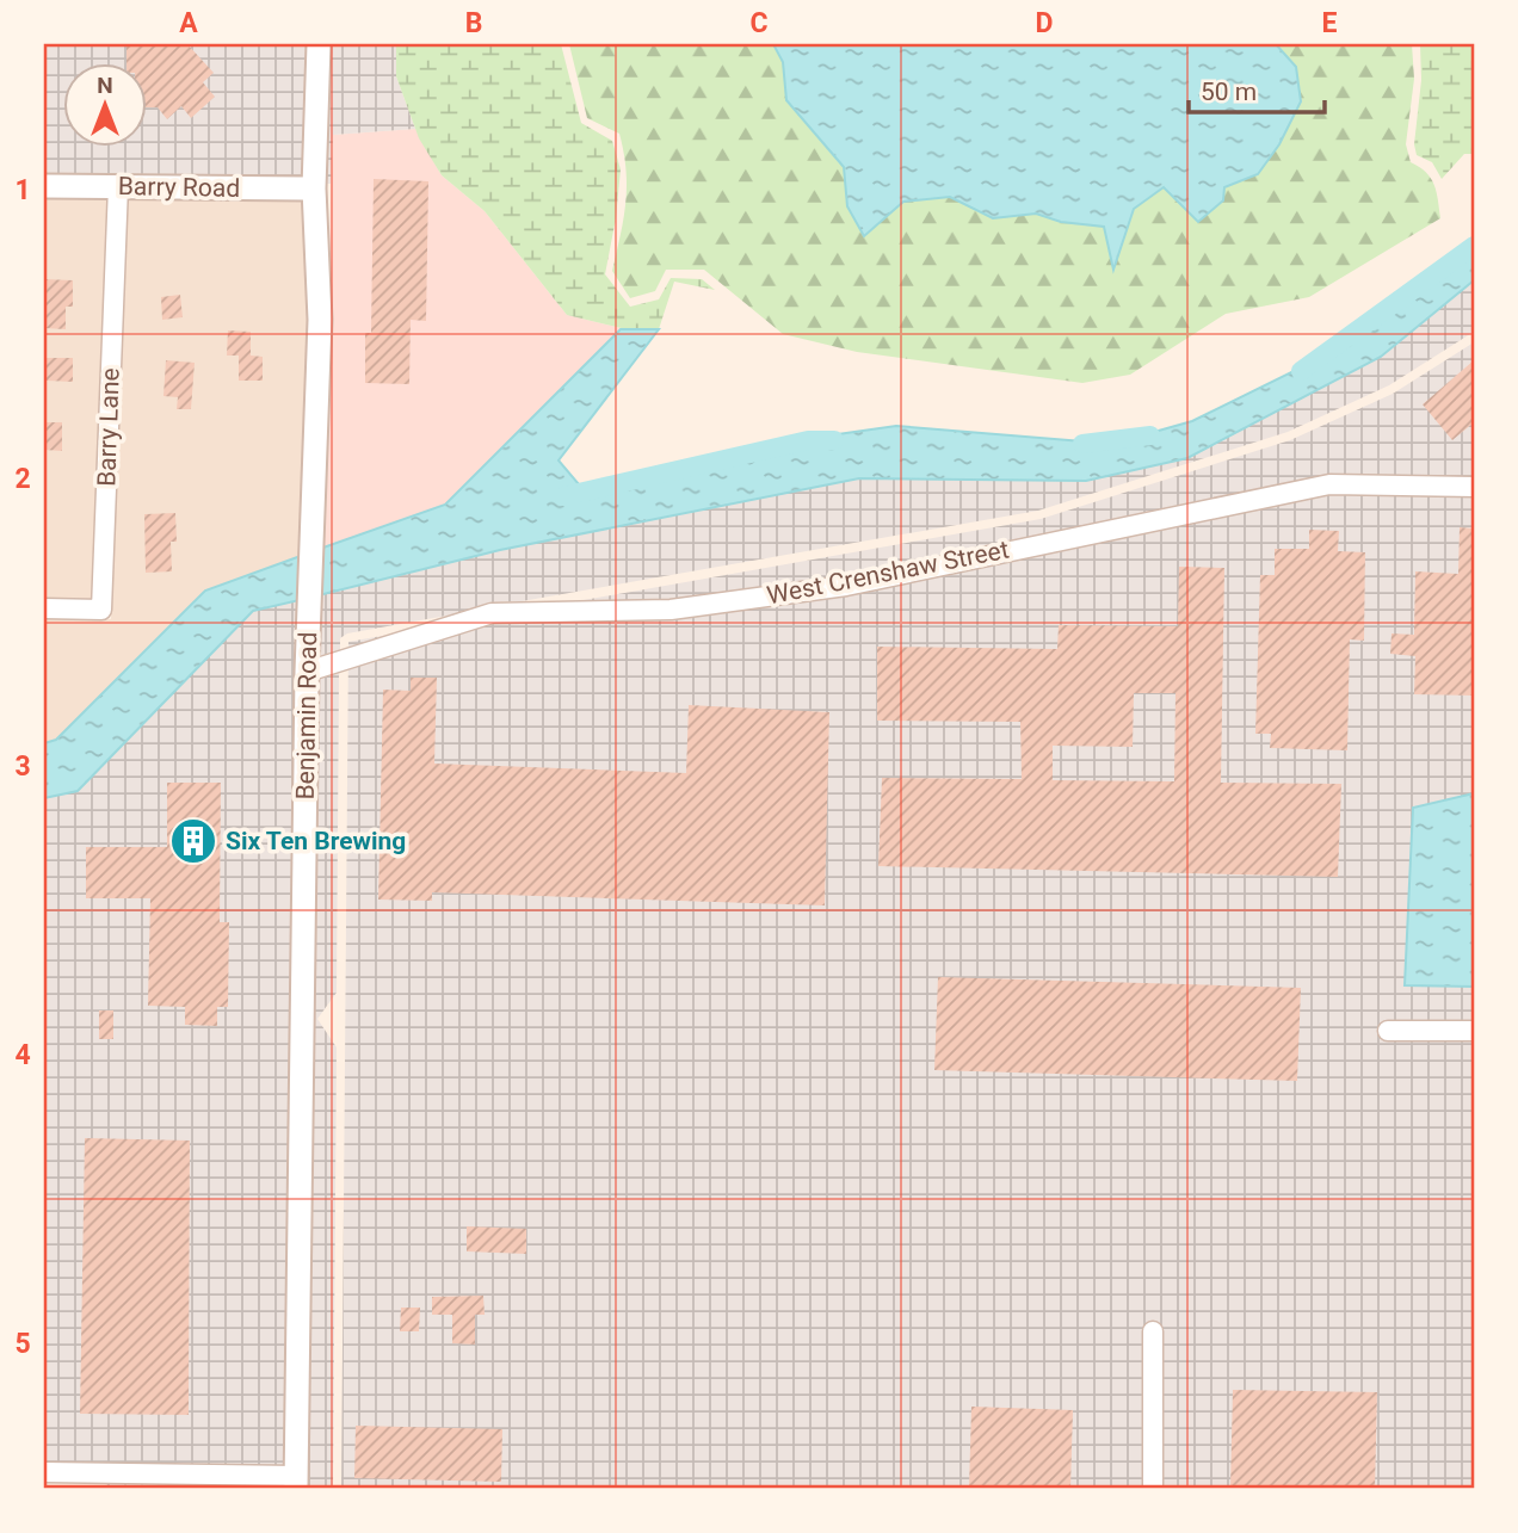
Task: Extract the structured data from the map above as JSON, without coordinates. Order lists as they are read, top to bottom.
{
  "streets": {
    "street": [
      "Barry Road",
      "Barry Lane",
      "West Crenshaw Street",
      "Benjamin Road"
    ]
  },
  "crossings": [
    ["Barry Road", "Barry Lane"],
    ["Barry Road", "Benjamin Road"],
    ["West Crenshaw Street", "Benjamin Road"]
  ],
  "places": {
    "building": ["Six Ten Brewing"]
  },
  "scale_bar": "50 m",
  "north": "top",
  "grid": {
    "columns": [
      "A",
      "B",
      "C",
      "D",
      "E"
    ],
    "rows": [
      "1",
      "2",
      "3",
      "4",
      "5"
    ]
  }
}
